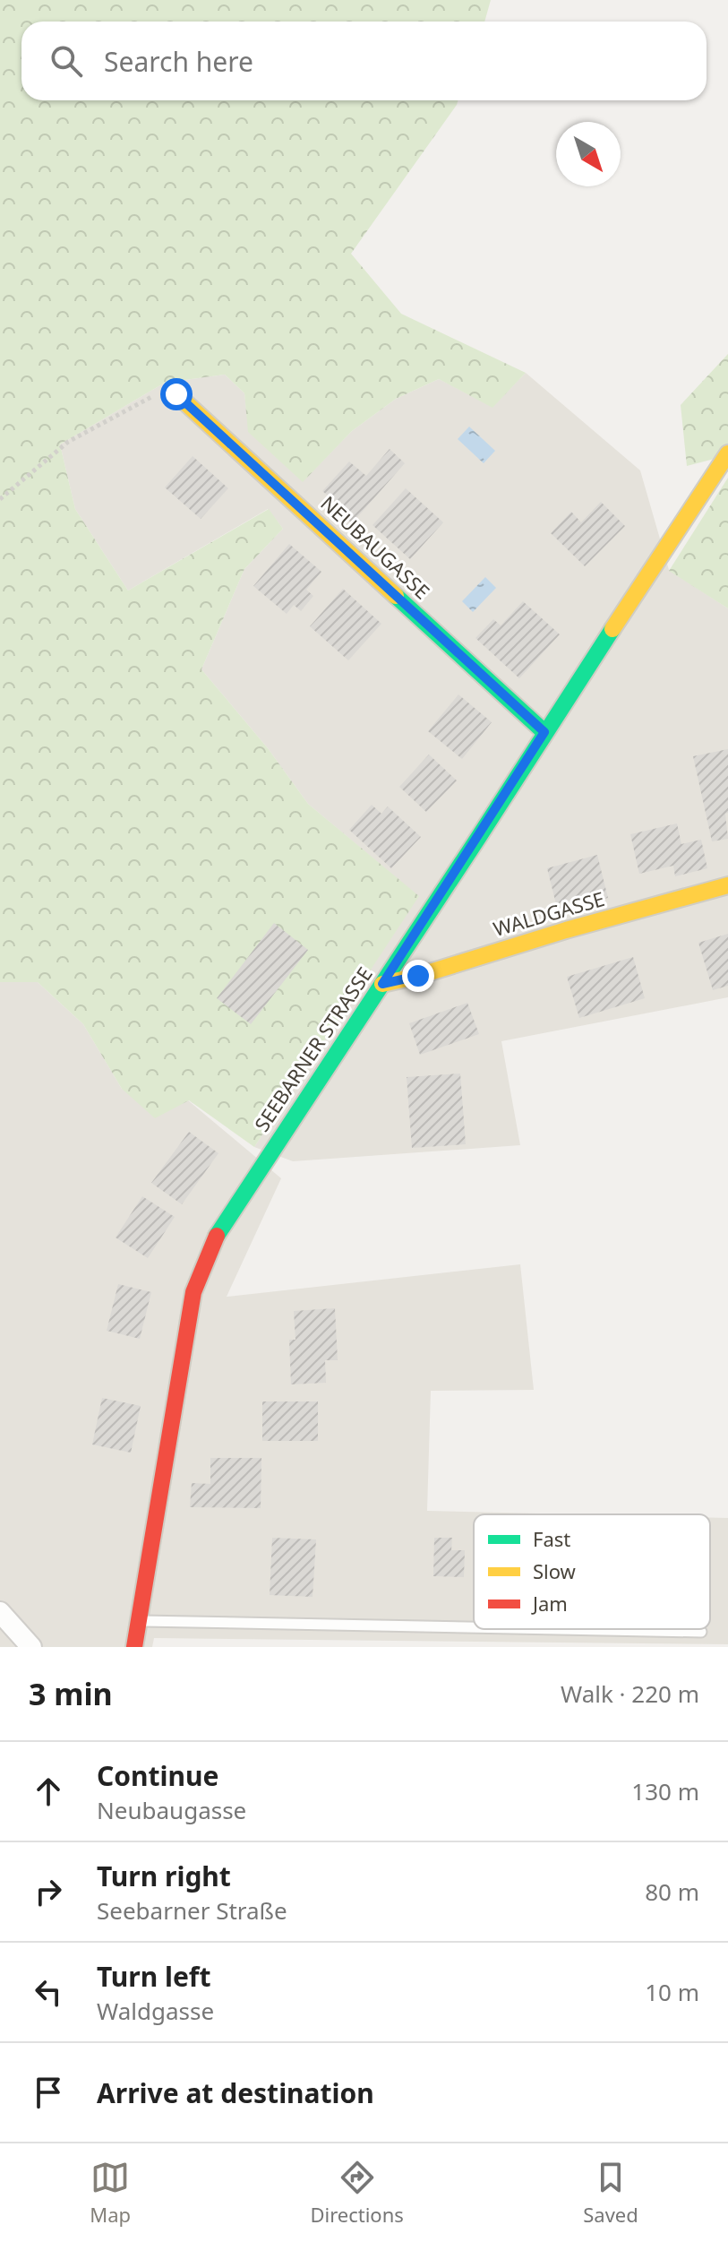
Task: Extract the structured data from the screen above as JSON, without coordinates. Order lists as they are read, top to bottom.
{
  "streets": {
    "street": ["NEUBAUGASSE", "WALDGASSE", "SEEBARNER STRASSE"]
  },
  "crossings": [
    ["NEUBAUGASSE", "SEEBARNER STRASSE"],
    ["WALDGASSE", "SEEBARNER STRASSE"]
  ],
  "legend": ["Fast", "Slow", "Jam"],
  "north": "bottom right",
  "page": {
    "search": "Search here",
    "heading": ["3 min", "Walk · 220 m"],
    "list": [
      ["Continue", "Neubaugasse", "130 m"],
      ["Turn right", "Seebarner Straße", "80 m"],
      ["Turn left", "Waldgasse", "10 m"],
      "Arrive at destination"
    ],
    "nav": ["Map", "Directions", "Saved"]
  }
}
